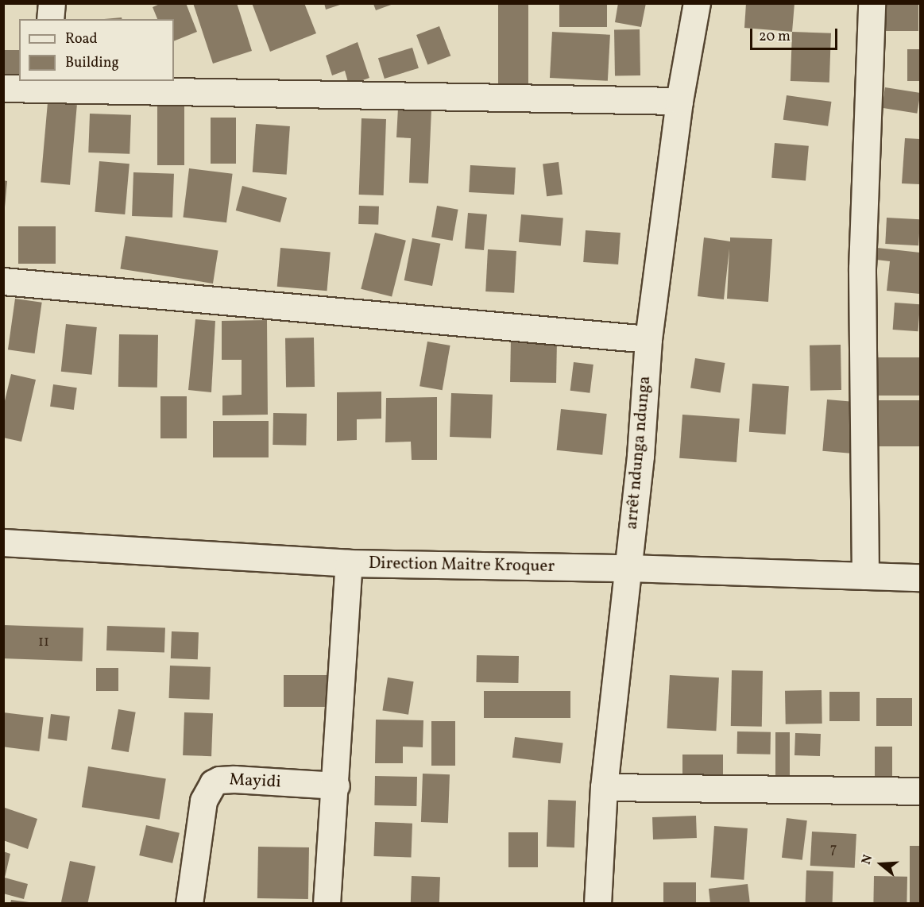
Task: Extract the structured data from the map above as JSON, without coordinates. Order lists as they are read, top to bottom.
{
  "streets": {
    "street": ["arrêt ndunga ndunga", "Direction Maitre Kroquer", "Mayidi"]
  },
  "crossings": [
    ["arrêt ndunga ndunga", "Direction Maitre Kroquer"]
  ],
  "house_numbers": ["11", "7"],
  "legend": ["Road", "Building"],
  "scale_bar": "20 m",
  "north": "left"
}
